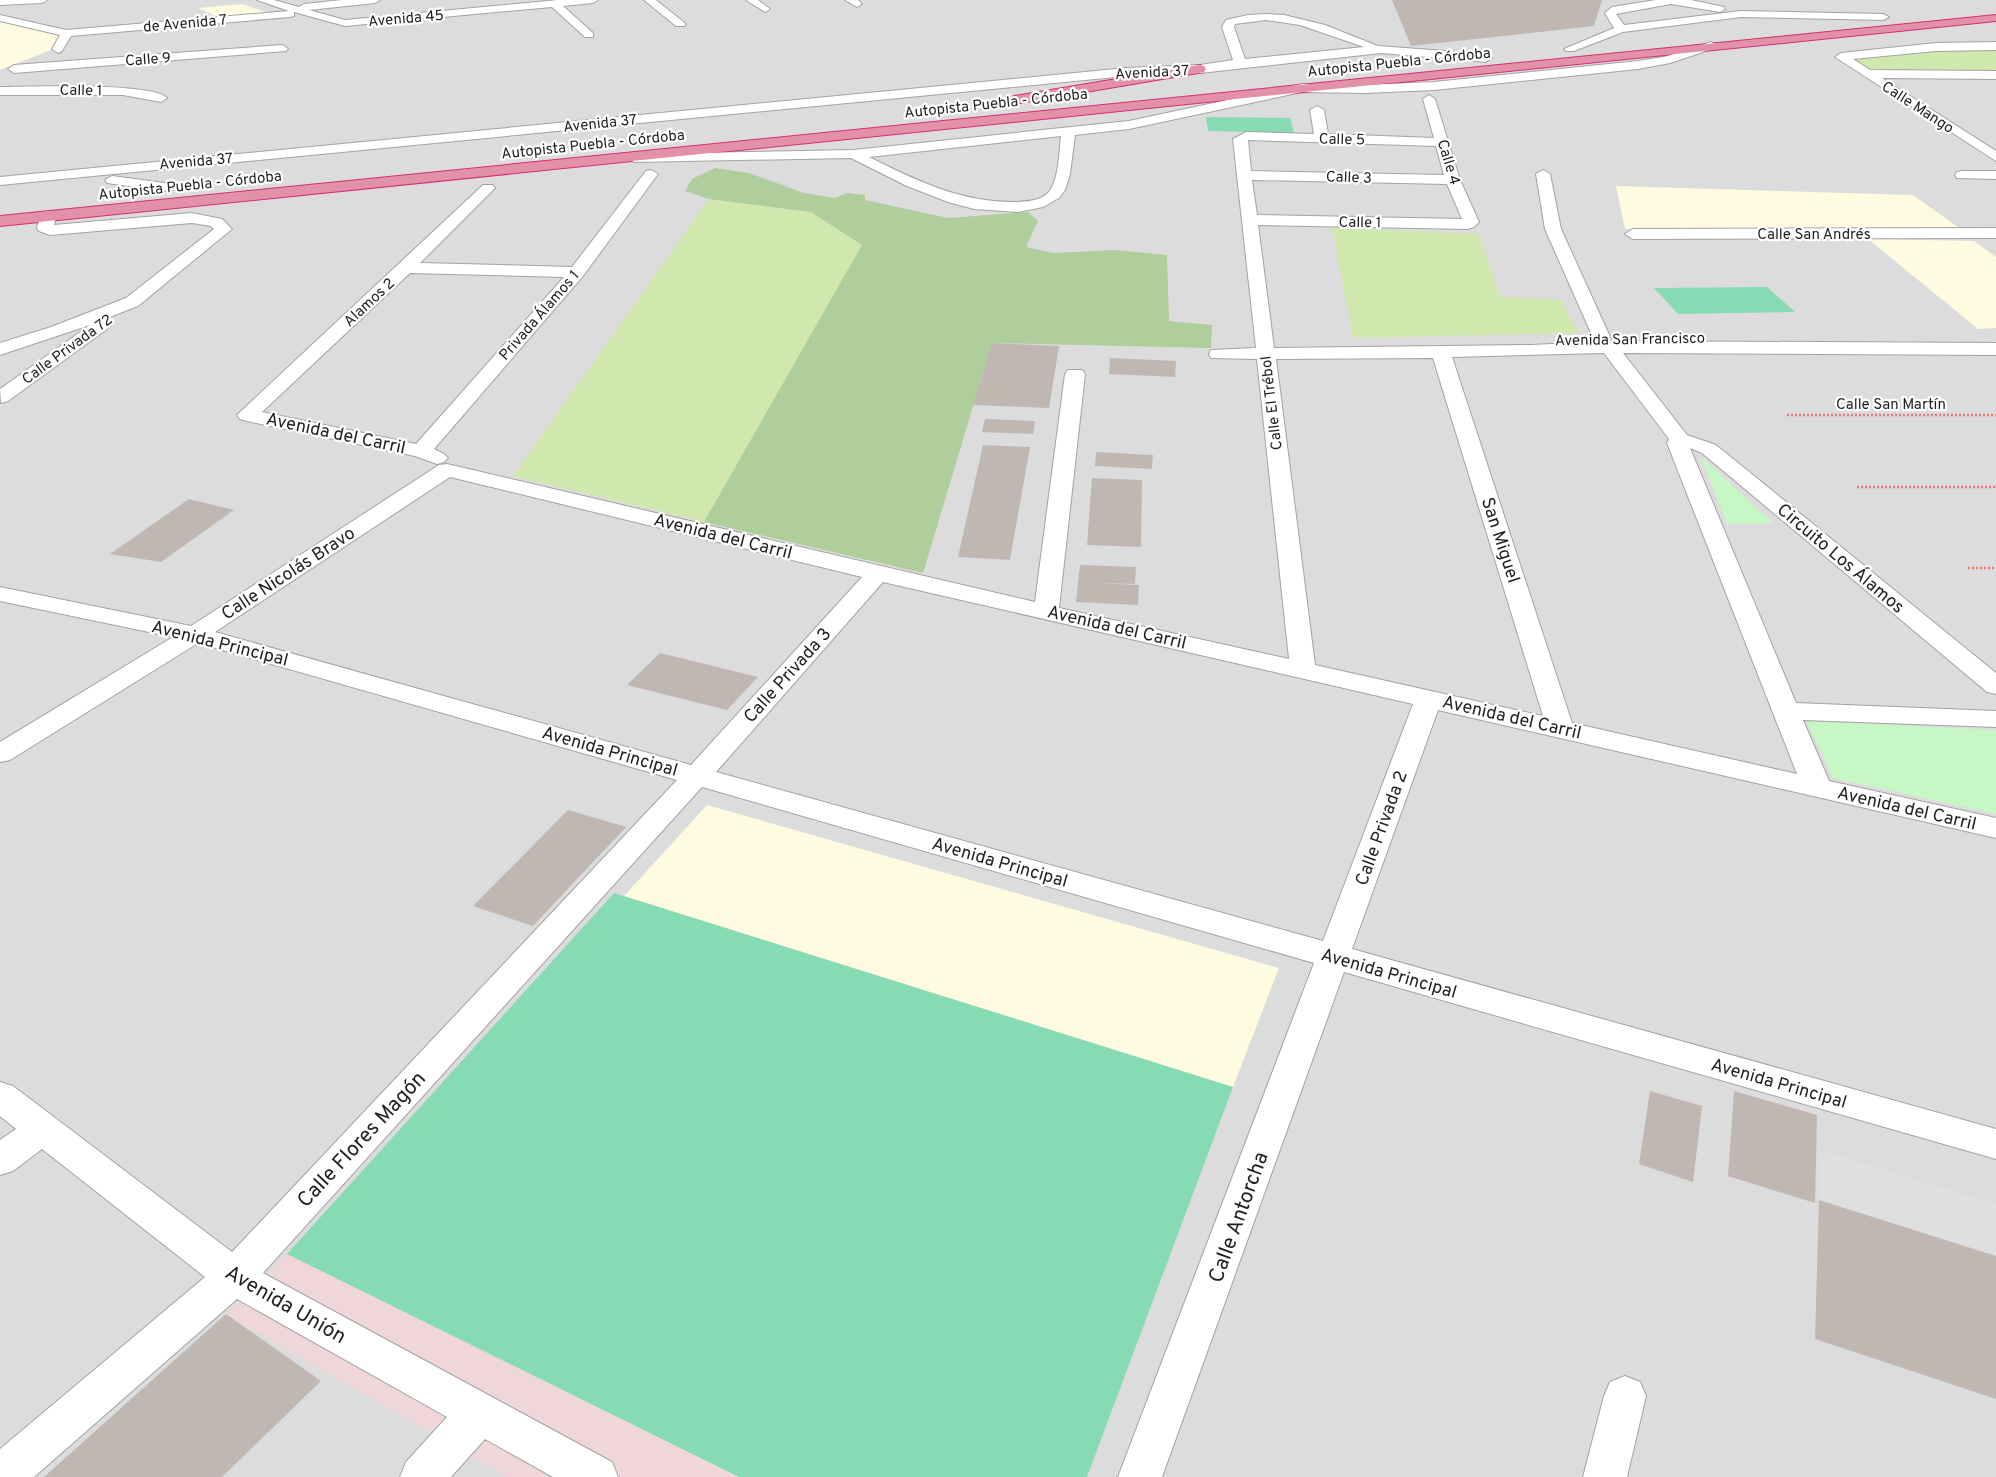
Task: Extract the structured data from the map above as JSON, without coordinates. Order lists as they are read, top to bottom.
{
  "streets": {
    "highway": ["Autopista Puebla - Córdoba"],
    "street": [
      "Avenida 45",
      "de Avenida 7",
      "Calle 9",
      "Avenida 37",
      "Calle 1",
      "Calle Mango",
      "Calle 5",
      "Calle 4",
      "Calle 3",
      "Calle San Andrés",
      "Alamos 2",
      "Privada Álamos 1",
      "Avenida San Francisco",
      "Calle Privada 72",
      "Calle El Trébol",
      "Avenida del Carril",
      "San Miguel",
      "Circuito Los Álamos",
      "Calle Nicolás Bravo",
      "Avenida Principal",
      "Calle Privada 3",
      "Calle Privada 2",
      "Calle Flores Magón",
      "Calle Antorcha",
      "Avenida Unión"
    ],
    "path": ["Calle San Martín"]
  },
  "crossings": [
    ["Avenida 45", "de Avenida 7"],
    ["Autopista Puebla - Córdoba", "Avenida 37"],
    ["Calle 1", "Calle 4"],
    ["Calle 1", "Calle El Trébol"],
    ["Calle 5", "Calle 4"],
    ["Calle 5", "Calle El Trébol"],
    ["Calle 4", "Calle 3"],
    ["Calle 3", "Calle El Trébol"],
    ["Alamos 2", "Avenida del Carril"],
    ["Privada Álamos 1", "Avenida del Carril"],
    ["Avenida San Francisco", "Calle El Trébol"],
    ["Avenida San Francisco", "San Miguel"],
    ["Calle El Trébol", "Avenida del Carril"],
    ["Avenida del Carril", "San Miguel"],
    ["Avenida del Carril", "Calle Nicolás Bravo"],
    ["Avenida del Carril", "Calle Privada 3"],
    ["Avenida del Carril", "Calle Privada 2"],
    ["Calle Nicolás Bravo", "Avenida Principal"],
    ["Avenida Principal", "Calle Privada 3"],
    ["Avenida Principal", "Calle Privada 2"],
    ["Avenida Principal", "Calle Flores Magón"],
    ["Avenida Principal", "Calle Antorcha"],
    ["Calle Privada 3", "Calle Flores Magón"],
    ["Calle Privada 2", "Calle Antorcha"],
    ["Calle Flores Magón", "Avenida Unión"]
  ]
}
